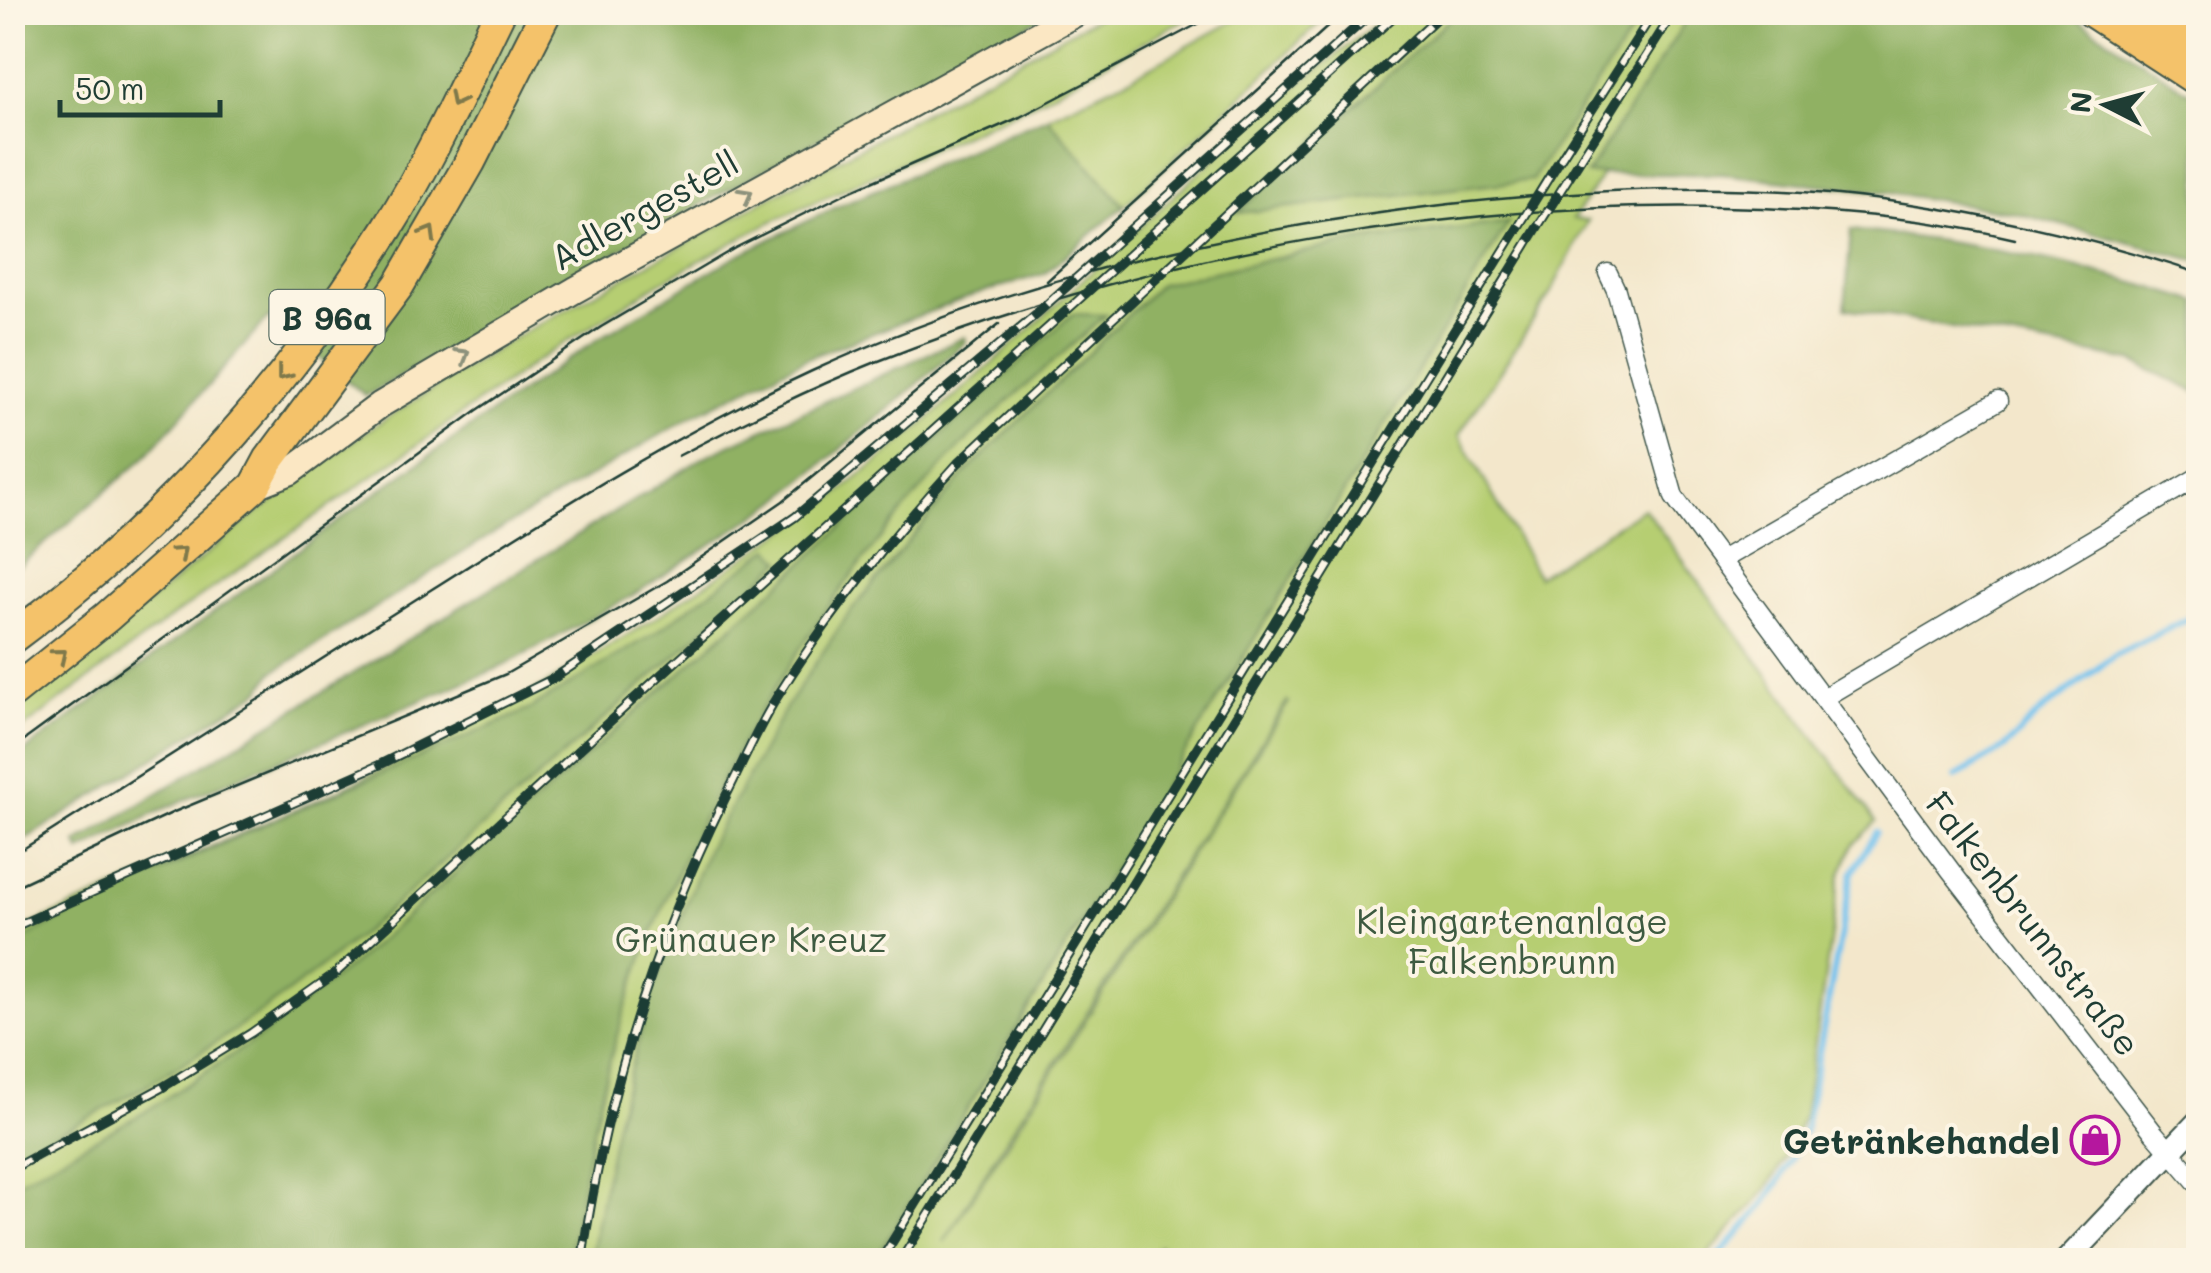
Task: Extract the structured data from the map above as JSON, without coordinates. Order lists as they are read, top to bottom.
{
  "streets": {
    "main road": ["Adlergestell", "B 96a"],
    "street": ["Falkenbrunnstraße"]
  },
  "parks": ["Kleingartenanlage Falkenbrunn", "Grünauer Kreuz"],
  "places": {
    "shop": ["Getränkehandel"]
  },
  "scale_bar": "50 m",
  "north": "left"
}
